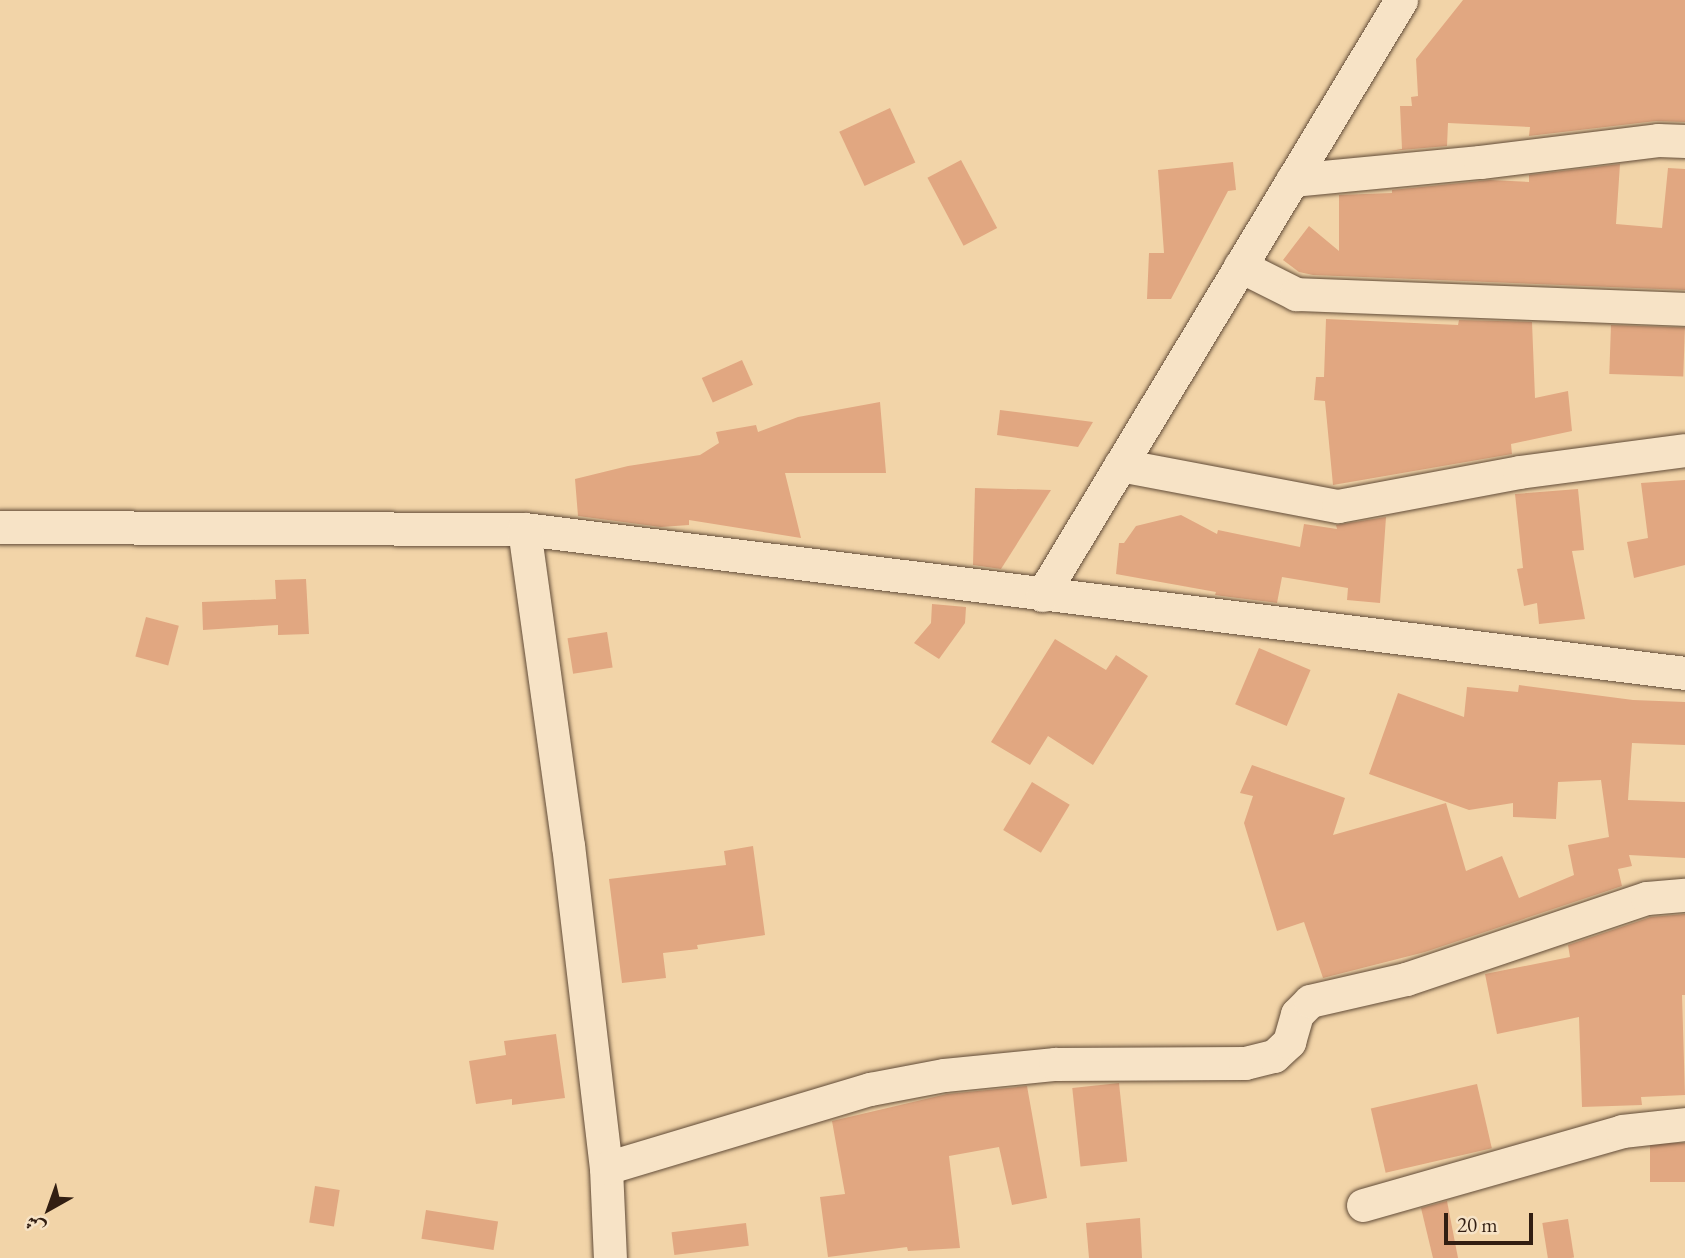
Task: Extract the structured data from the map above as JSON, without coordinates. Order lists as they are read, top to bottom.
{
  "scale_bar": "20 m",
  "north": "bottom left"
}
